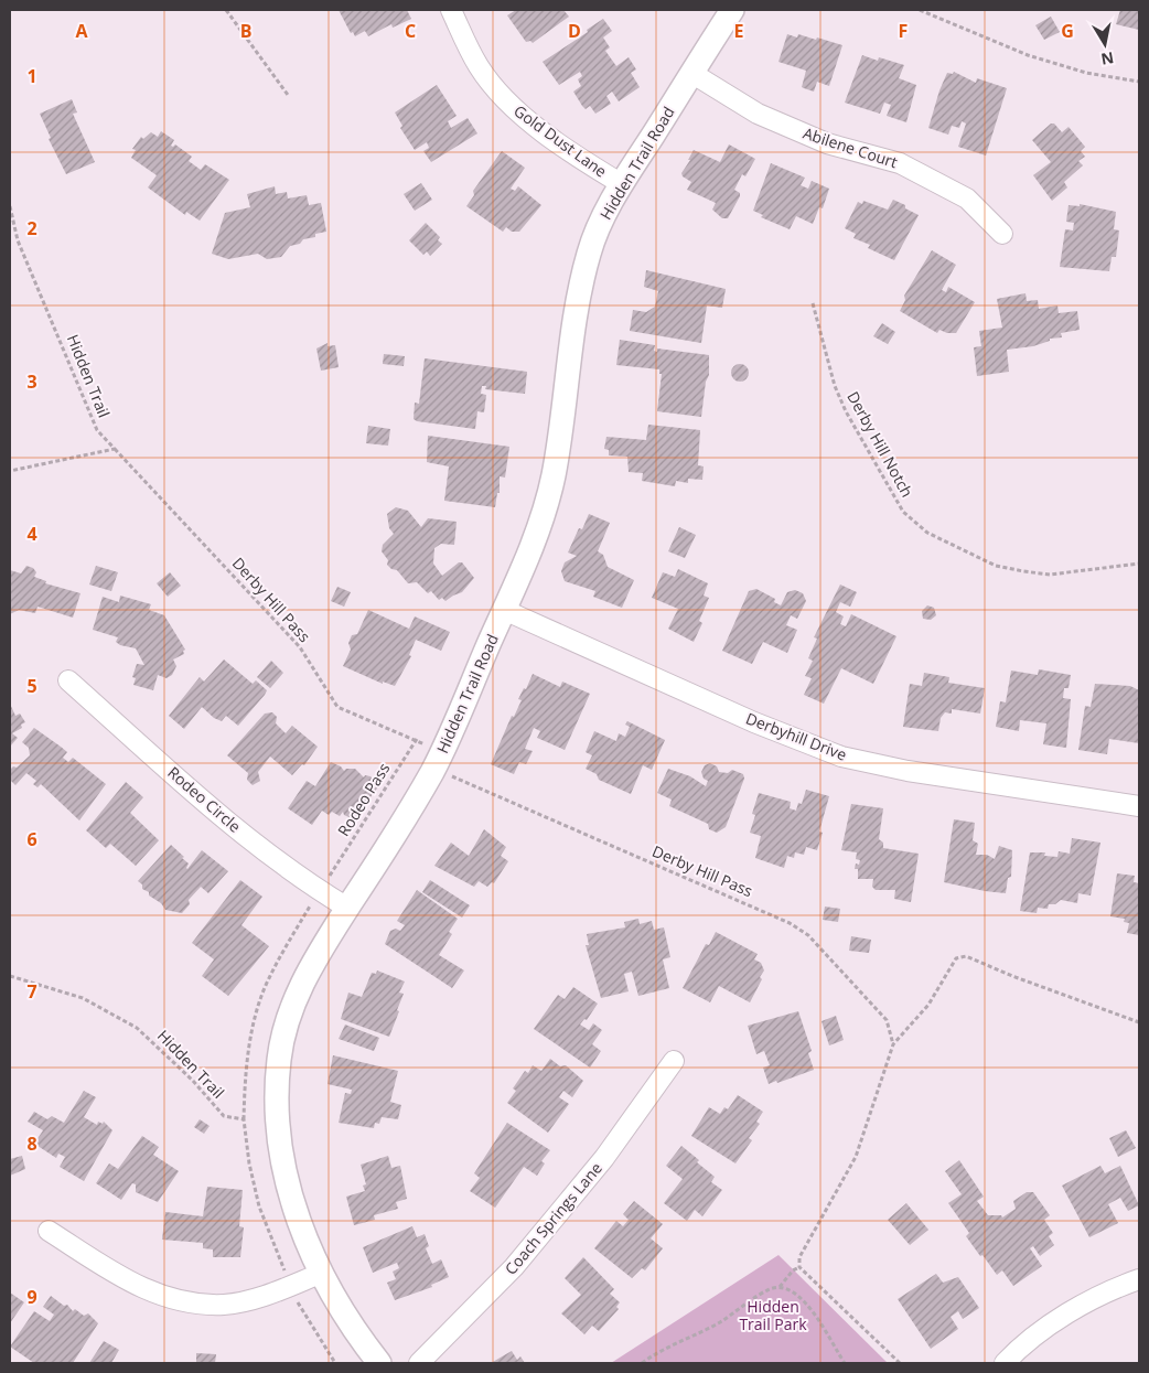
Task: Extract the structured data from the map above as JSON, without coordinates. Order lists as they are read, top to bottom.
{
  "streets": {
    "street": [
      "Gold Dust Lane",
      "Abilene Court",
      "Hidden Trail Road",
      "Derbyhill Drive",
      "Rodeo Circle",
      "Coach Springs Lane"
    ],
    "path": [
      "Hidden Trail",
      "Derby Hill Notch",
      "Derby Hill Pass",
      "Rodeo Pass"
    ]
  },
  "crossings": [
    ["Gold Dust Lane", "Hidden Trail Road"],
    ["Abilene Court", "Hidden Trail Road"],
    ["Hidden Trail Road", "Derbyhill Drive"],
    ["Hidden Trail Road", "Rodeo Circle"],
    ["Hidden Trail", "Derby Hill Pass"],
    ["Derby Hill Pass", "Rodeo Pass"]
  ],
  "parks": ["Hidden Trail Park"],
  "north": "bottom",
  "grid": {
    "columns": [
      "A",
      "B",
      "C",
      "D",
      "E",
      "F",
      "G"
    ],
    "rows": [
      "1",
      "2",
      "3",
      "4",
      "5",
      "6",
      "7",
      "8",
      "9"
    ]
  }
}
